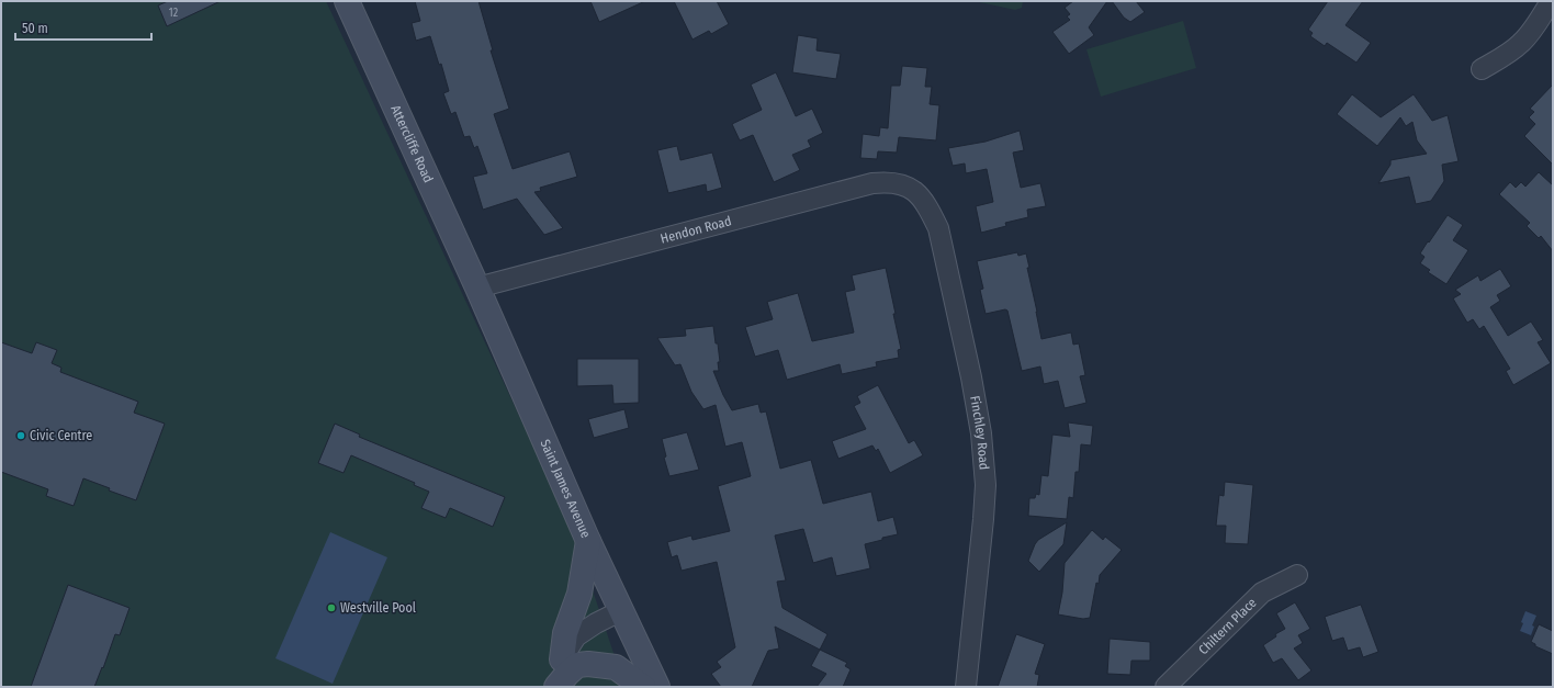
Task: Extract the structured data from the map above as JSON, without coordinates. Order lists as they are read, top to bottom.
{
  "streets": {
    "main road": ["Attercliffe Road", "Saint James Avenue"],
    "street": ["Hendon Road", "Finchley Road", "Chiltern Place"]
  },
  "crossings": [
    ["Attercliffe Road", "Hendon Road"],
    ["Attercliffe Road", "Saint James Avenue"],
    ["Hendon Road", "Finchley Road"],
    ["Hendon Road", "Saint James Avenue"]
  ],
  "places": ["Civic Centre", "Westville Pool"],
  "house_numbers": ["12"],
  "scale_bar": "50 m"
}
